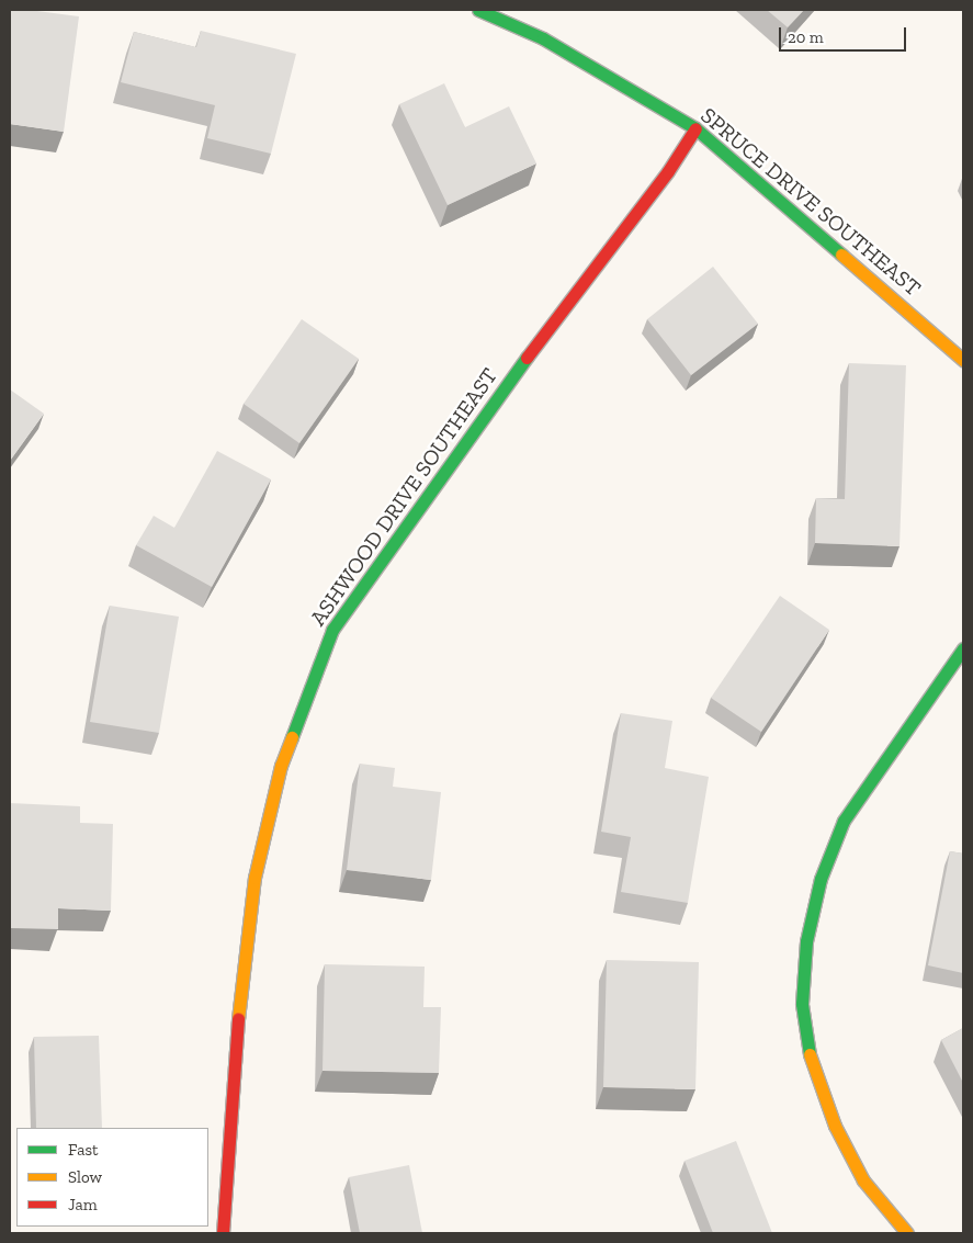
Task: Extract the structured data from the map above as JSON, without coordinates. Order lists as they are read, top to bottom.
{
  "streets": {
    "street": ["SPRUCE DRIVE SOUTHEAST", "ASHWOOD DRIVE SOUTHEAST"]
  },
  "crossings": [
    ["SPRUCE DRIVE SOUTHEAST", "ASHWOOD DRIVE SOUTHEAST"]
  ],
  "legend": ["Fast", "Slow", "Jam"],
  "scale_bar": "20 m"
}
